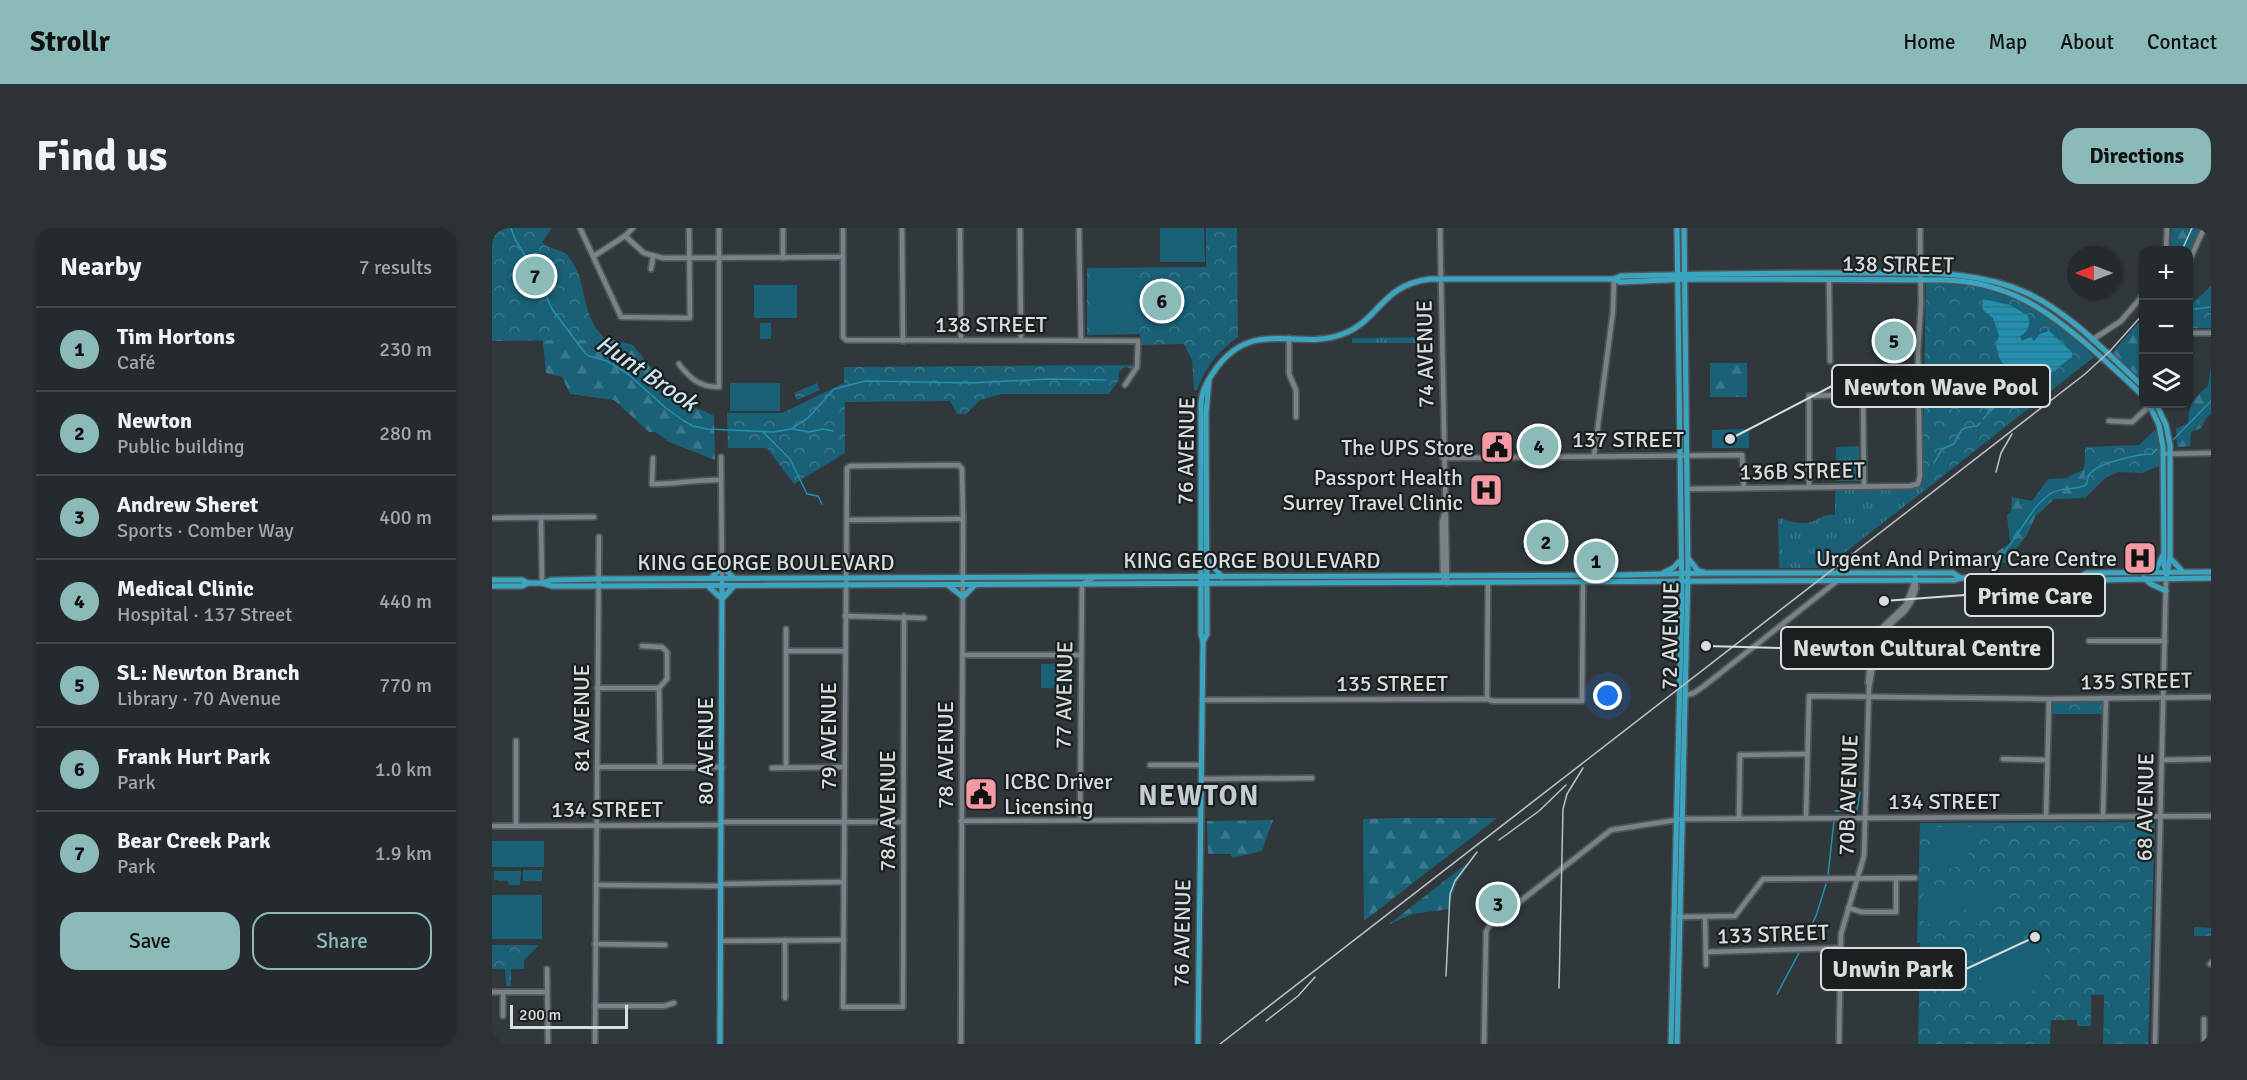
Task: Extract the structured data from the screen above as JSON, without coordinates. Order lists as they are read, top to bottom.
{
  "streets": {
    "main road": [
      "138 STREET",
      "76 AVENUE",
      "KING GEORGE BOULEVARD",
      "72 AVENUE",
      "80 AVENUE",
      "68 AVENUE"
    ],
    "street": [
      "74 AVENUE",
      "137 STREET",
      "136B STREET",
      "135 STREET",
      "77 AVENUE",
      "81 AVENUE",
      "79 AVENUE",
      "78 AVENUE",
      "70B AVENUE",
      "134 STREET",
      "78A AVENUE",
      "133 STREET"
    ]
  },
  "crossings": [
    ["138 STREET", "74 AVENUE"],
    ["138 STREET", "76 AVENUE"],
    ["138 STREET", "72 AVENUE"],
    ["74 AVENUE", "137 STREET"],
    ["74 AVENUE", "KING GEORGE BOULEVARD"],
    ["137 STREET", "136B STREET"],
    ["137 STREET", "72 AVENUE"],
    ["76 AVENUE", "KING GEORGE BOULEVARD"],
    ["76 AVENUE", "135 STREET"],
    ["136B STREET", "72 AVENUE"],
    ["KING GEORGE BOULEVARD", "72 AVENUE"],
    ["KING GEORGE BOULEVARD", "135 STREET"],
    ["KING GEORGE BOULEVARD", "77 AVENUE"],
    ["KING GEORGE BOULEVARD", "81 AVENUE"],
    ["KING GEORGE BOULEVARD", "79 AVENUE"],
    ["KING GEORGE BOULEVARD", "80 AVENUE"],
    ["KING GEORGE BOULEVARD", "78 AVENUE"],
    ["KING GEORGE BOULEVARD", "70B AVENUE"],
    ["KING GEORGE BOULEVARD", "68 AVENUE"],
    ["72 AVENUE", "134 STREET"],
    ["135 STREET", "70B AVENUE"],
    ["135 STREET", "68 AVENUE"],
    ["81 AVENUE", "134 STREET"],
    ["79 AVENUE", "78 AVENUE"],
    ["79 AVENUE", "134 STREET"],
    ["79 AVENUE", "78A AVENUE"],
    ["80 AVENUE", "134 STREET"],
    ["70B AVENUE", "134 STREET"],
    ["70B AVENUE", "133 STREET"],
    ["134 STREET", "68 AVENUE"],
    ["134 STREET", "78A AVENUE"]
  ],
  "districts": ["NEWTON"],
  "water": ["Hunt Brook"],
  "places": {
    "other": [
      "Newton Wave Pool",
      "Prime Care",
      "Newton Cultural Centre",
      "Unwin Park"
    ],
    "public building": ["The UPS Store", "ICBC Driver Licensing"],
    "hospital": ["Passport Health Surrey Travel Clinic", "Urgent And Primary Care Centre"]
  },
  "scale_bar": "200 m",
  "north": "left",
  "page": {
    "header": "Strollr",
    "nav": [
      "Home",
      "Map",
      "About",
      "Contact"
    ],
    "buttons": [
      "Directions",
      ["Save", "Share"]
    ],
    "title": "Find us",
    "heading": ["Nearby", "7 results"],
    "map_buttons": ["+", "−"],
    "pins": [
      "7",
      "6",
      "5",
      "4",
      "2",
      "1",
      "3"
    ],
    "list": [
      {
        "mark": "1",
        "name": "Tim Hortons",
        "note": "Café",
        "value": "230 m"
      },
      {
        "mark": "2",
        "name": "Newton",
        "note": "Public building",
        "value": "280 m"
      },
      {
        "mark": "3",
        "name": "Andrew Sheret",
        "note": "Sports · Comber Way",
        "value": "400 m"
      },
      {
        "mark": "4",
        "name": "Medical Clinic",
        "note": "Hospital · 137 Street",
        "value": "440 m"
      },
      {
        "mark": "5",
        "name": "SL: Newton Branch",
        "note": "Library · 70 Avenue",
        "value": "770 m"
      },
      {
        "mark": "6",
        "name": "Frank Hurt Park",
        "note": "Park",
        "value": "1.0 km"
      },
      {
        "mark": "7",
        "name": "Bear Creek Park",
        "note": "Park",
        "value": "1.9 km"
      }
    ],
    "scale": "200 m"
  }
}
